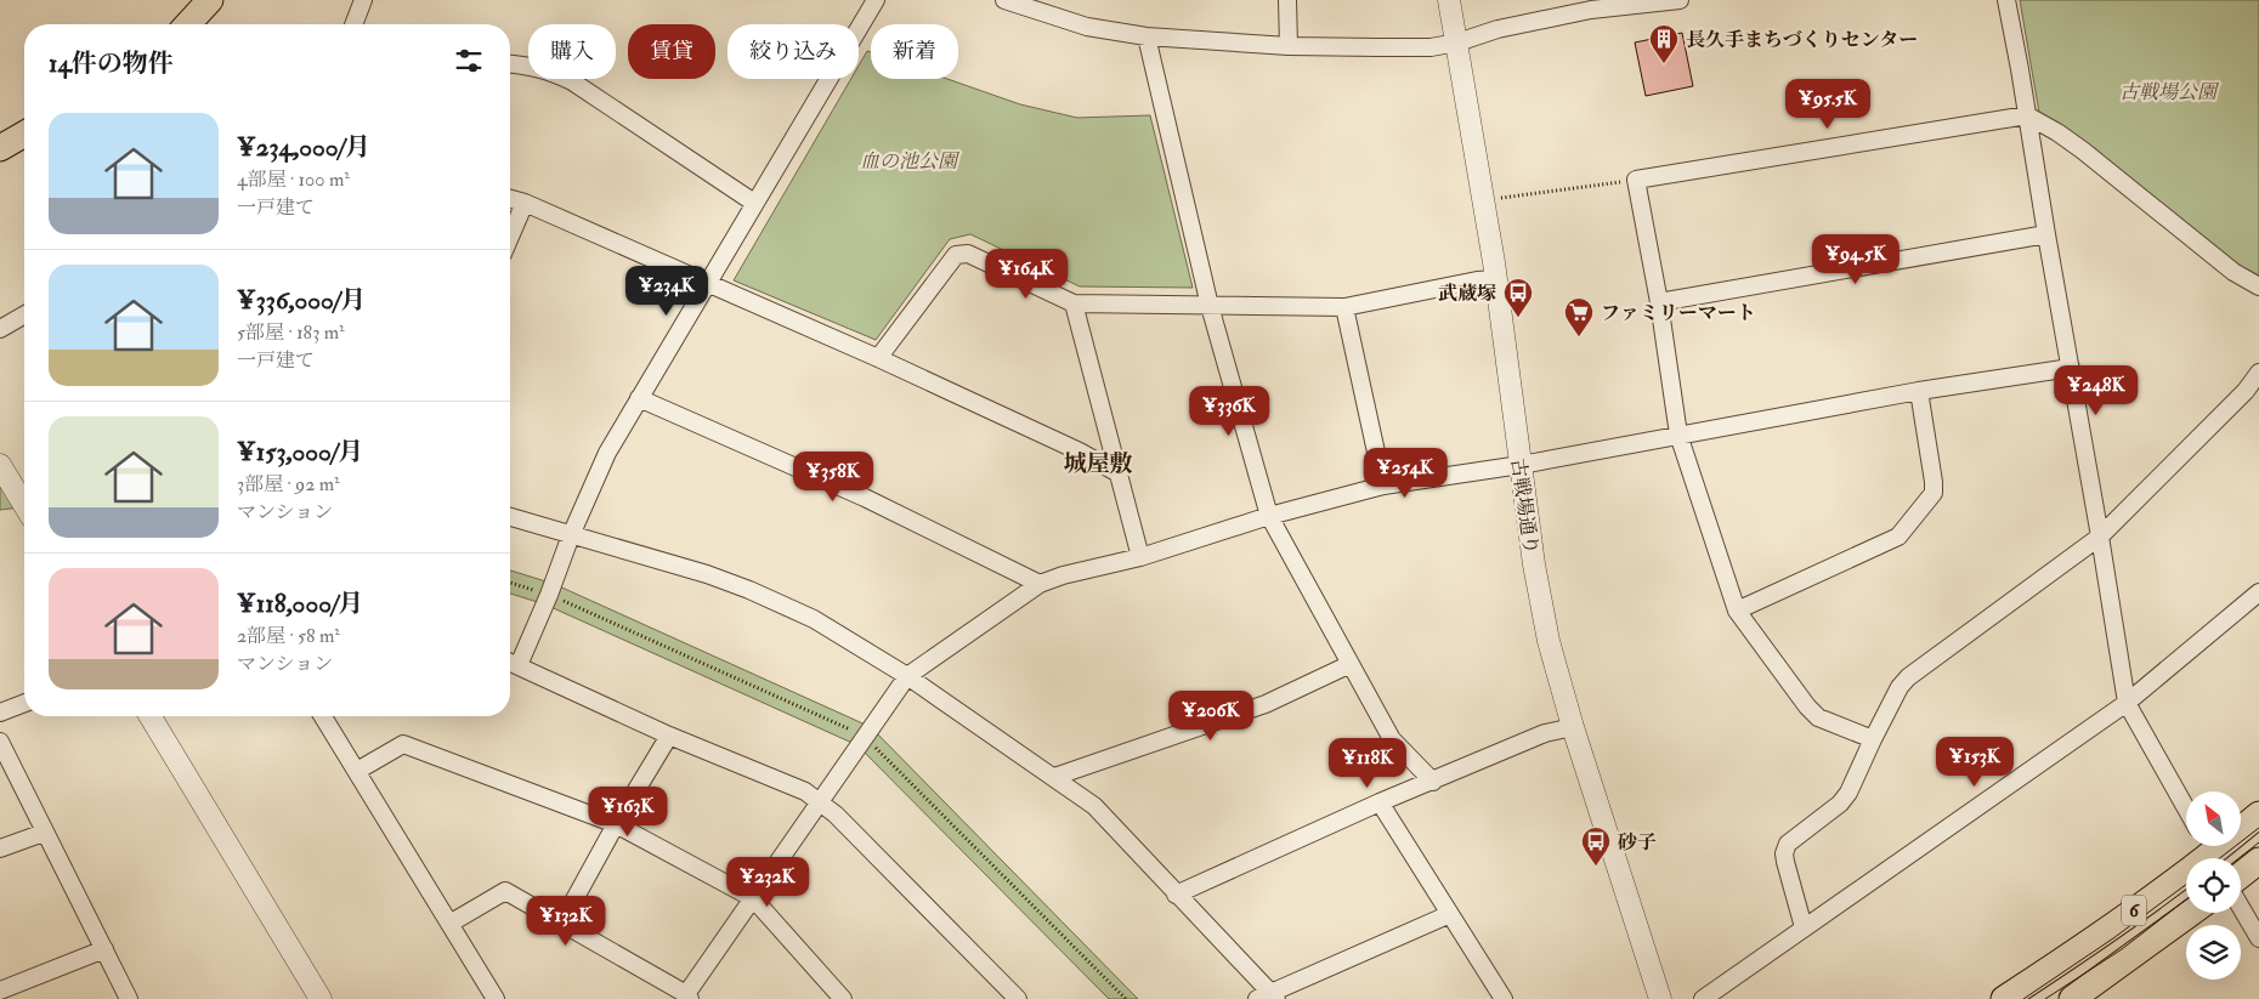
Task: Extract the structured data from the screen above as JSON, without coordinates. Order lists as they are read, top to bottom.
{
  "streets": {
    "main road": ["6"],
    "street": ["古戦場通り"]
  },
  "districts": ["城屋敷"],
  "parks": ["古戦場公園", "血の池公園"],
  "places": {
    "building": ["長久手まちづくりセンター"],
    "bus stop": ["武蔵塚", "砂子"],
    "supermarket": ["ファミリーマート"]
  },
  "north": "top left",
  "page": {
    "chip": [
      "購入",
      "賃貸",
      "絞り込み",
      "新着"
    ],
    "heading": "14件の物件",
    "price": [
      "¥95.5K",
      "¥94.5K",
      "¥164K",
      "¥234K",
      "¥248K",
      "¥336K",
      "¥254K",
      "¥358K",
      "¥206K",
      "¥153K",
      "¥118K",
      "¥163K",
      "¥232K",
      "¥132K"
    ],
    "list": [
      {
        "name": "¥234,000/月",
        "note": "4部屋 · 100 m² · 一戸建て"
      },
      {
        "name": "¥336,000/月",
        "note": "5部屋 · 183 m² · 一戸建て"
      },
      {
        "name": "¥153,000/月",
        "note": "3部屋 · 92 m² · マンション"
      },
      {
        "name": "¥118,000/月",
        "note": "2部屋 · 58 m² · マンション"
      }
    ]
  }
}
